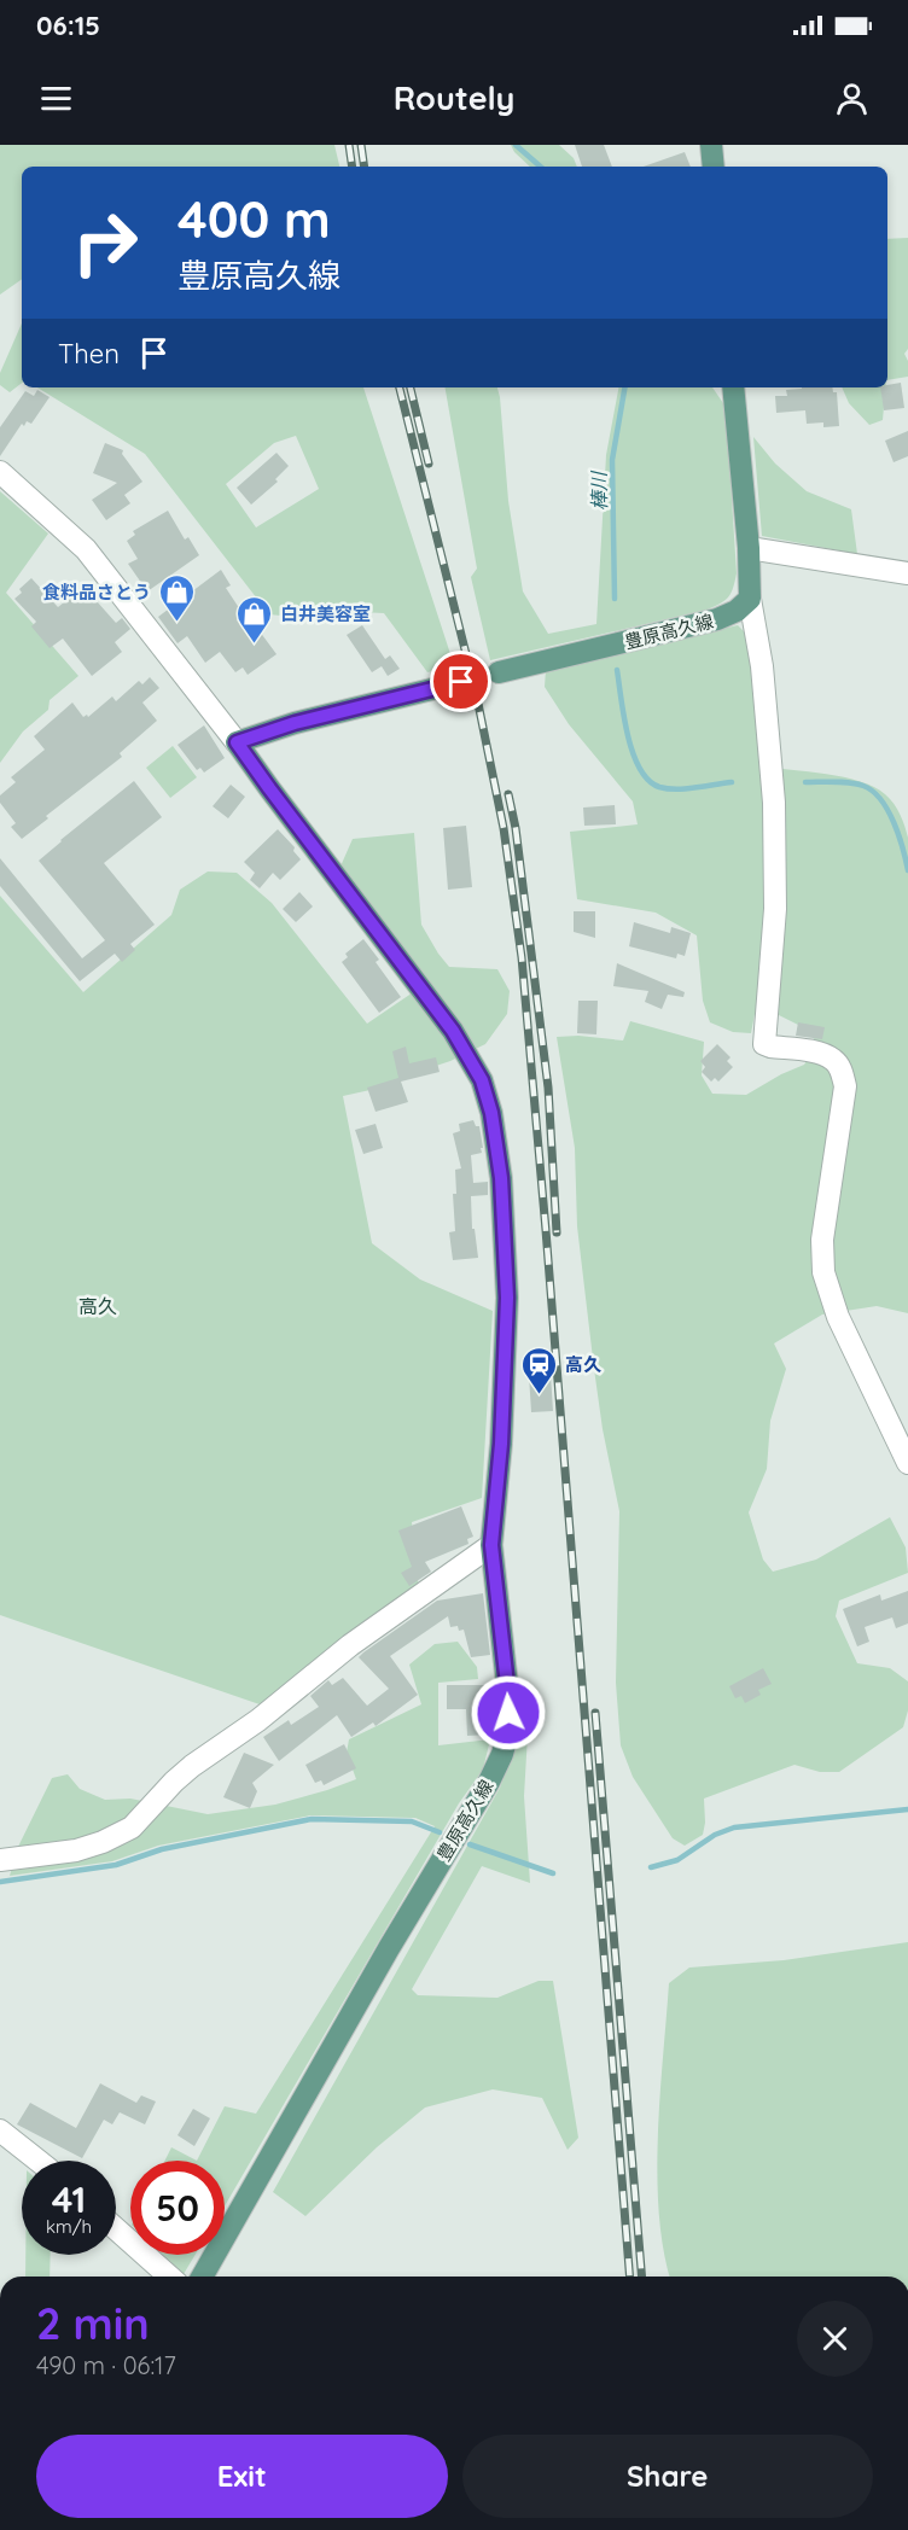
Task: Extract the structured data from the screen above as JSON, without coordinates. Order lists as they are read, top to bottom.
{
  "streets": {
    "main road": ["豊原高久線"]
  },
  "districts": ["高久"],
  "water": ["棒川"],
  "places": {
    "shop": ["食料品さとう", "白井美容室"],
    "station": ["高久"]
  },
  "page": {
    "status": "06:15",
    "header": "Routely",
    "turn": ["400 m", "豊原高久線"],
    "then": "Then",
    "speed": "41 km/h",
    "limit": "50",
    "heading": ["2 min", "490 m · 06:17"],
    "buttons": ["Exit", "Share"]
  }
}
